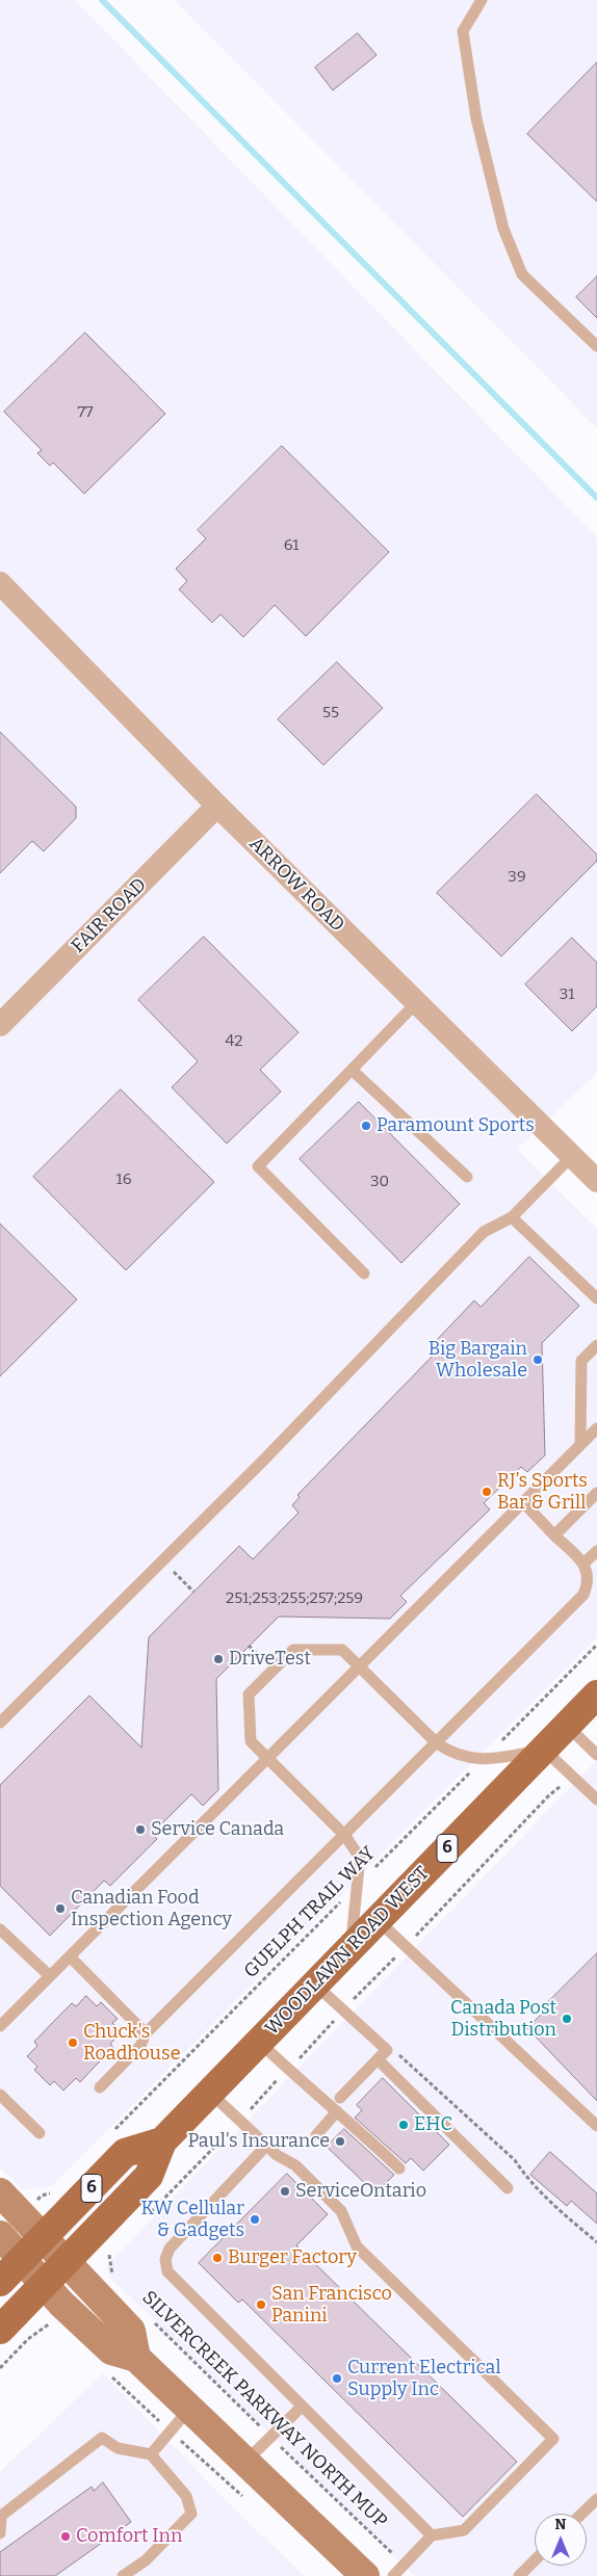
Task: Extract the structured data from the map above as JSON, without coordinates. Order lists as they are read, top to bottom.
{
  "streets": {
    "main road": ["6", "WOODLAWN ROAD WEST"],
    "street": ["ARROW ROAD", "FAIR ROAD"],
    "path": ["GUELPH TRAIL WAY", "SILVERCREEK PARKWAY NORTH MUP"]
  },
  "crossings": [
    ["ARROW ROAD", "FAIR ROAD"]
  ],
  "places": [
    "Paramount Sports",
    "Big Bargain Wholesale",
    "RJ’s Sports Bar & Grill",
    "DriveTest",
    "Service Canada",
    "Canadian Food Inspection Agency",
    "Canada Post Distribution",
    "Chuck's Roadhouse",
    "EHC",
    "Paul's Insurance",
    "ServiceOntario",
    "KW Cellular & Gadgets",
    "Burger Factory",
    "San Francisco Panini",
    "Current Electrical Supply Inc",
    "Comfort Inn"
  ],
  "house_numbers": [
    "77",
    "61",
    "55",
    "39",
    "31",
    "42",
    "16",
    "30",
    "251;253;255;257;259"
  ],
  "north": "top"
}
